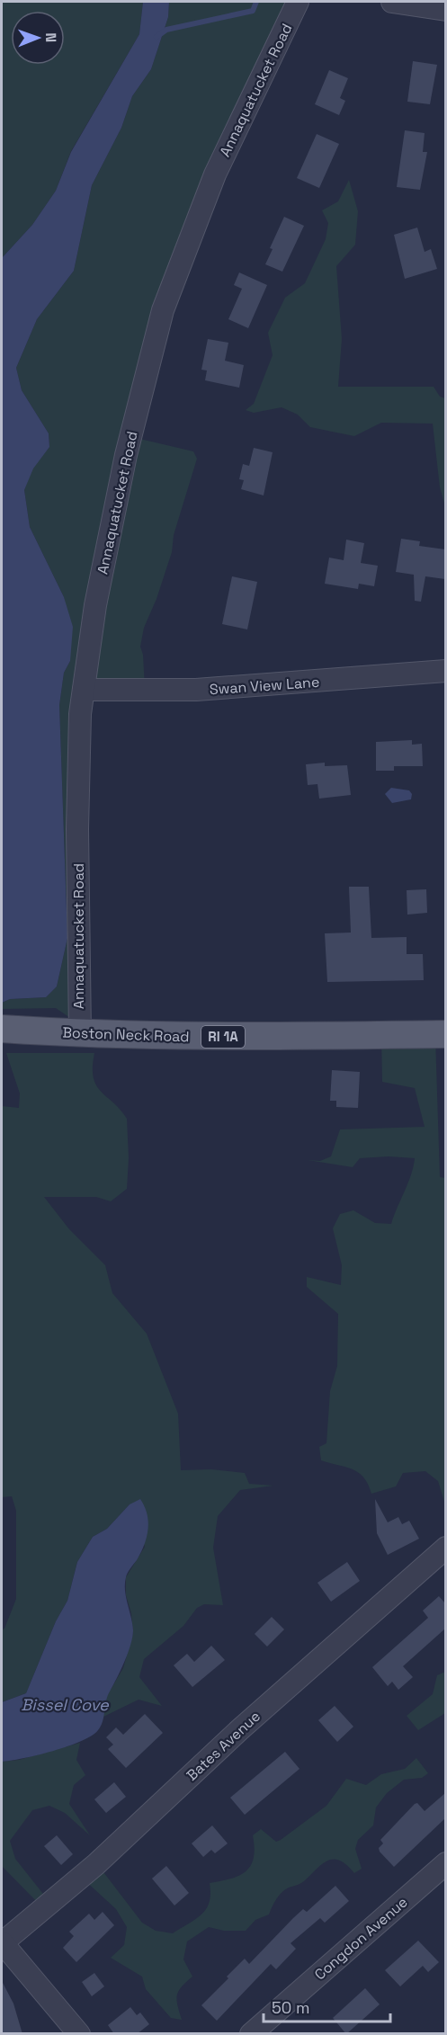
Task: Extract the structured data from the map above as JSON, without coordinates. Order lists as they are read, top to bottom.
{
  "streets": {
    "main road": ["Boston Neck Road", "RI 1A"],
    "street": [
      "Annaquatucket Road",
      "Swan View Lane",
      "Bates Avenue",
      "Congdon Avenue"
    ]
  },
  "crossings": [
    ["Annaquatucket Road", "Swan View Lane"],
    ["Annaquatucket Road", "Boston Neck Road"]
  ],
  "water": ["Bissel Cove"],
  "scale_bar": "50 m",
  "north": "right"
}
